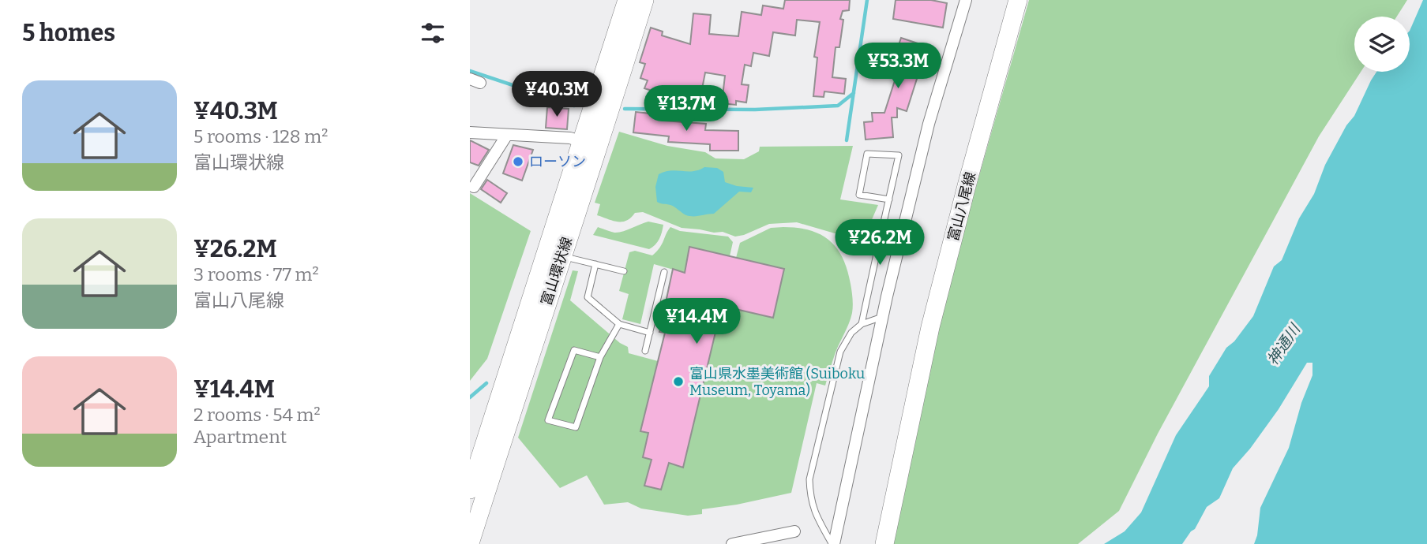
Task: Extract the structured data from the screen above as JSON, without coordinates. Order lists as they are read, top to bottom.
{
  "streets": {
    "main road": ["富山八尾線", "富山環状線"]
  },
  "water": ["神通川"],
  "places": ["ローソン", "富山県水墨美術館 (Suiboku Museum, Toyama)"],
  "page": {
    "heading": "5 homes",
    "price": [
      "¥53.3M",
      "¥40.3M",
      "¥13.7M",
      "¥26.2M",
      "¥14.4M"
    ],
    "list": [
      {
        "name": "¥40.3M",
        "note": "5 rooms · 128 m² · 富山環状線"
      },
      {
        "name": "¥26.2M",
        "note": "3 rooms · 77 m² · 富山八尾線"
      },
      {
        "name": "¥14.4M",
        "note": "2 rooms · 54 m² · Apartment"
      }
    ]
  }
}
